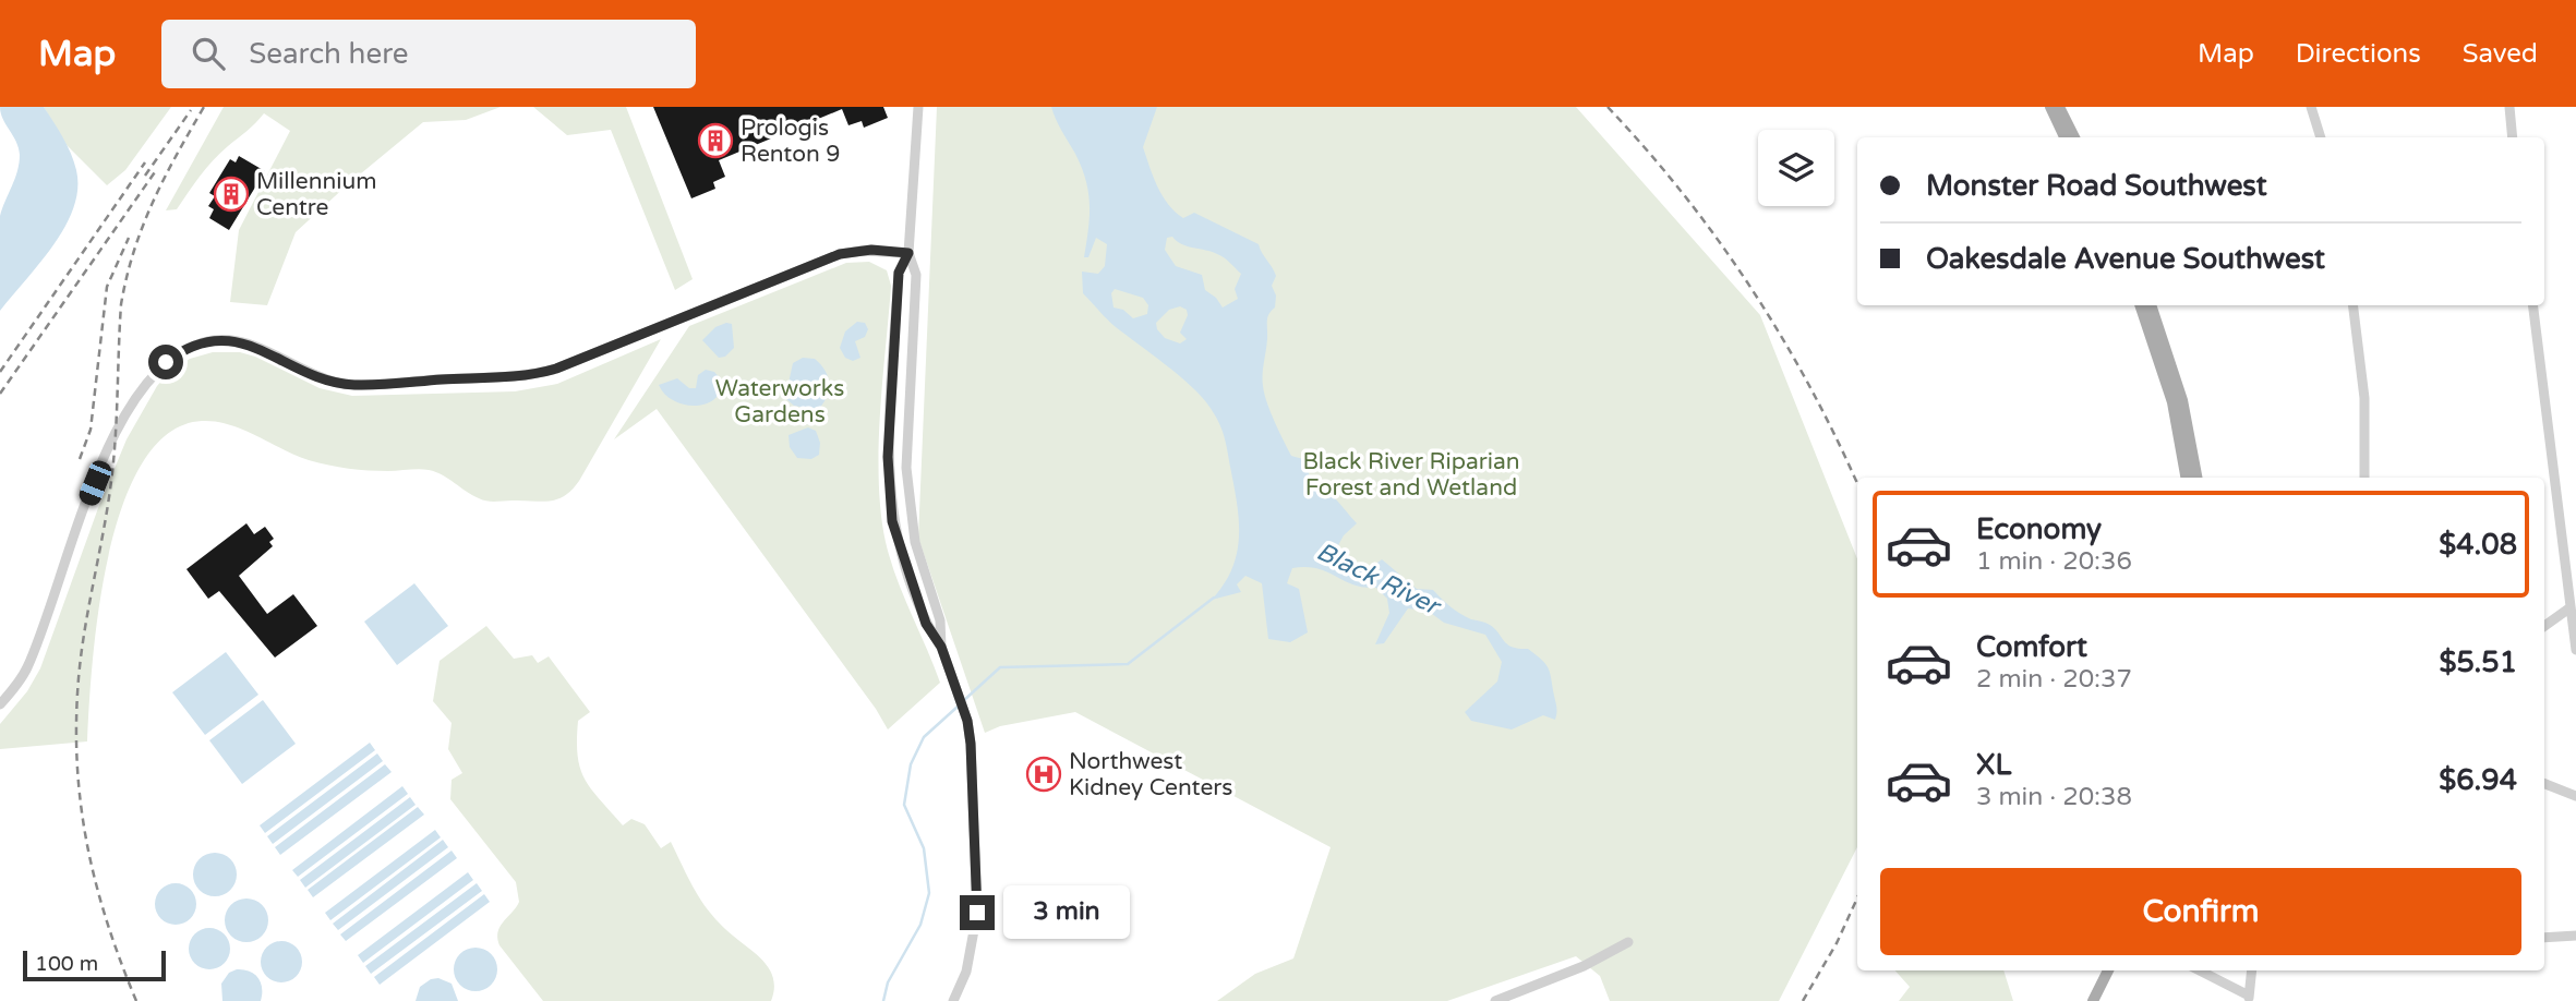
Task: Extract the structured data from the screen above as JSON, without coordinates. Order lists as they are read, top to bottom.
{
  "water": ["Black River"],
  "parks": ["Waterworks Gardens", "Black River Riparian Forest and Wetland"],
  "places": {
    "building": ["Prologis Renton 9", "Millennium Centre"],
    "hospital": ["Northwest Kidney Centers"]
  },
  "scale_bar": "100 m",
  "page": {
    "header": "Map",
    "search": "Search here",
    "nav": ["Map", "Directions", "Saved"],
    "banner": ["Monster Road Southwest", "Oakesdale Avenue Southwest"],
    "list": [
      {
        "name": "Economy",
        "note": "1 min · 20:36",
        "value": "$4.08"
      },
      {
        "name": "Comfort",
        "note": "2 min · 20:37",
        "value": "$5.51"
      },
      {
        "name": "XL",
        "note": "3 min · 20:38",
        "value": "$6.94"
      }
    ],
    "buttons": "Confirm",
    "bubble": "3 min",
    "scale": "100 m"
  }
}
